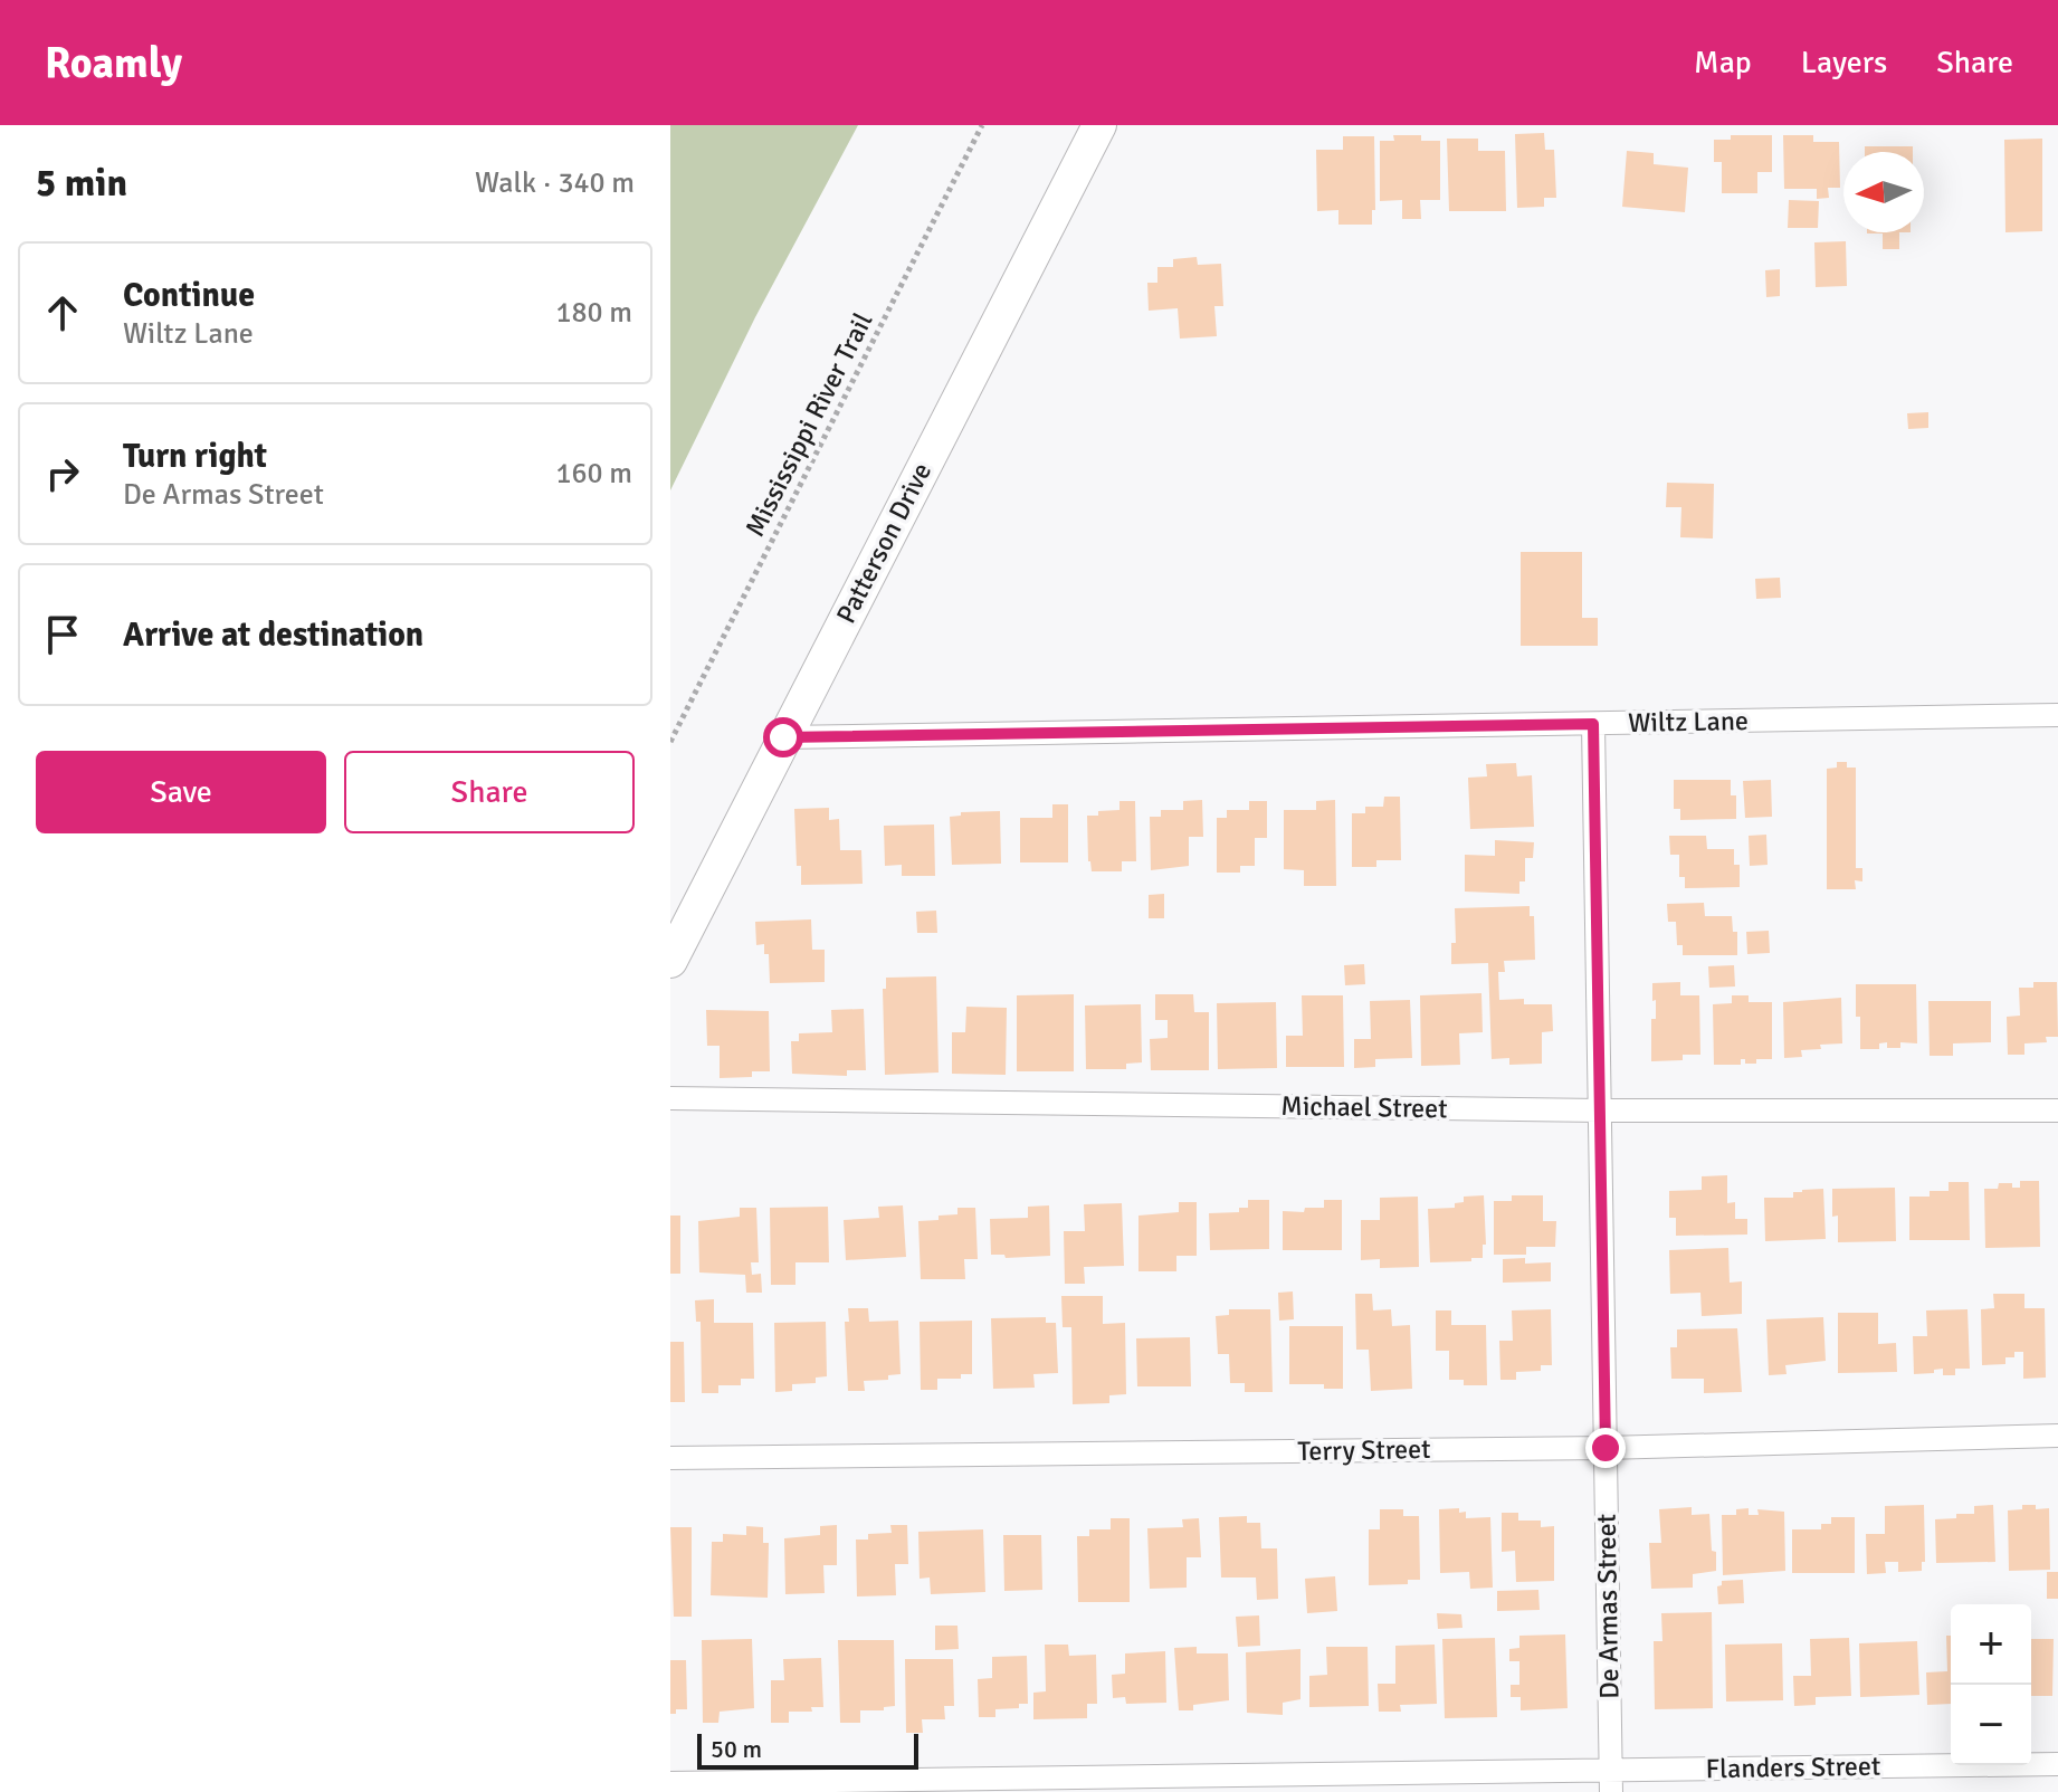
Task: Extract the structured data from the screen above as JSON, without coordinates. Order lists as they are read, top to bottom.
{
  "streets": {
    "street": [
      "Patterson Drive",
      "Wiltz Lane",
      "Michael Street",
      "Terry Street",
      "De Armas Street",
      "Flanders Street"
    ],
    "path": ["Mississippi River Trail"]
  },
  "crossings": [
    ["Patterson Drive", "Wiltz Lane"],
    ["Wiltz Lane", "De Armas Street"],
    ["Michael Street", "De Armas Street"],
    ["Terry Street", "De Armas Street"],
    ["De Armas Street", "Flanders Street"]
  ],
  "scale_bar": "50 m",
  "north": "left",
  "page": {
    "header": "Roamly",
    "nav": ["Map", "Layers", "Share"],
    "heading": ["5 min", "Walk · 340 m"],
    "list": [
      ["Continue", "Wiltz Lane", "180 m"],
      ["Turn right", "De Armas Street", "160 m"],
      "Arrive at destination"
    ],
    "buttons": ["Save", "Share"],
    "map_buttons": ["+", "−"],
    "scale": "50 m"
  }
}
